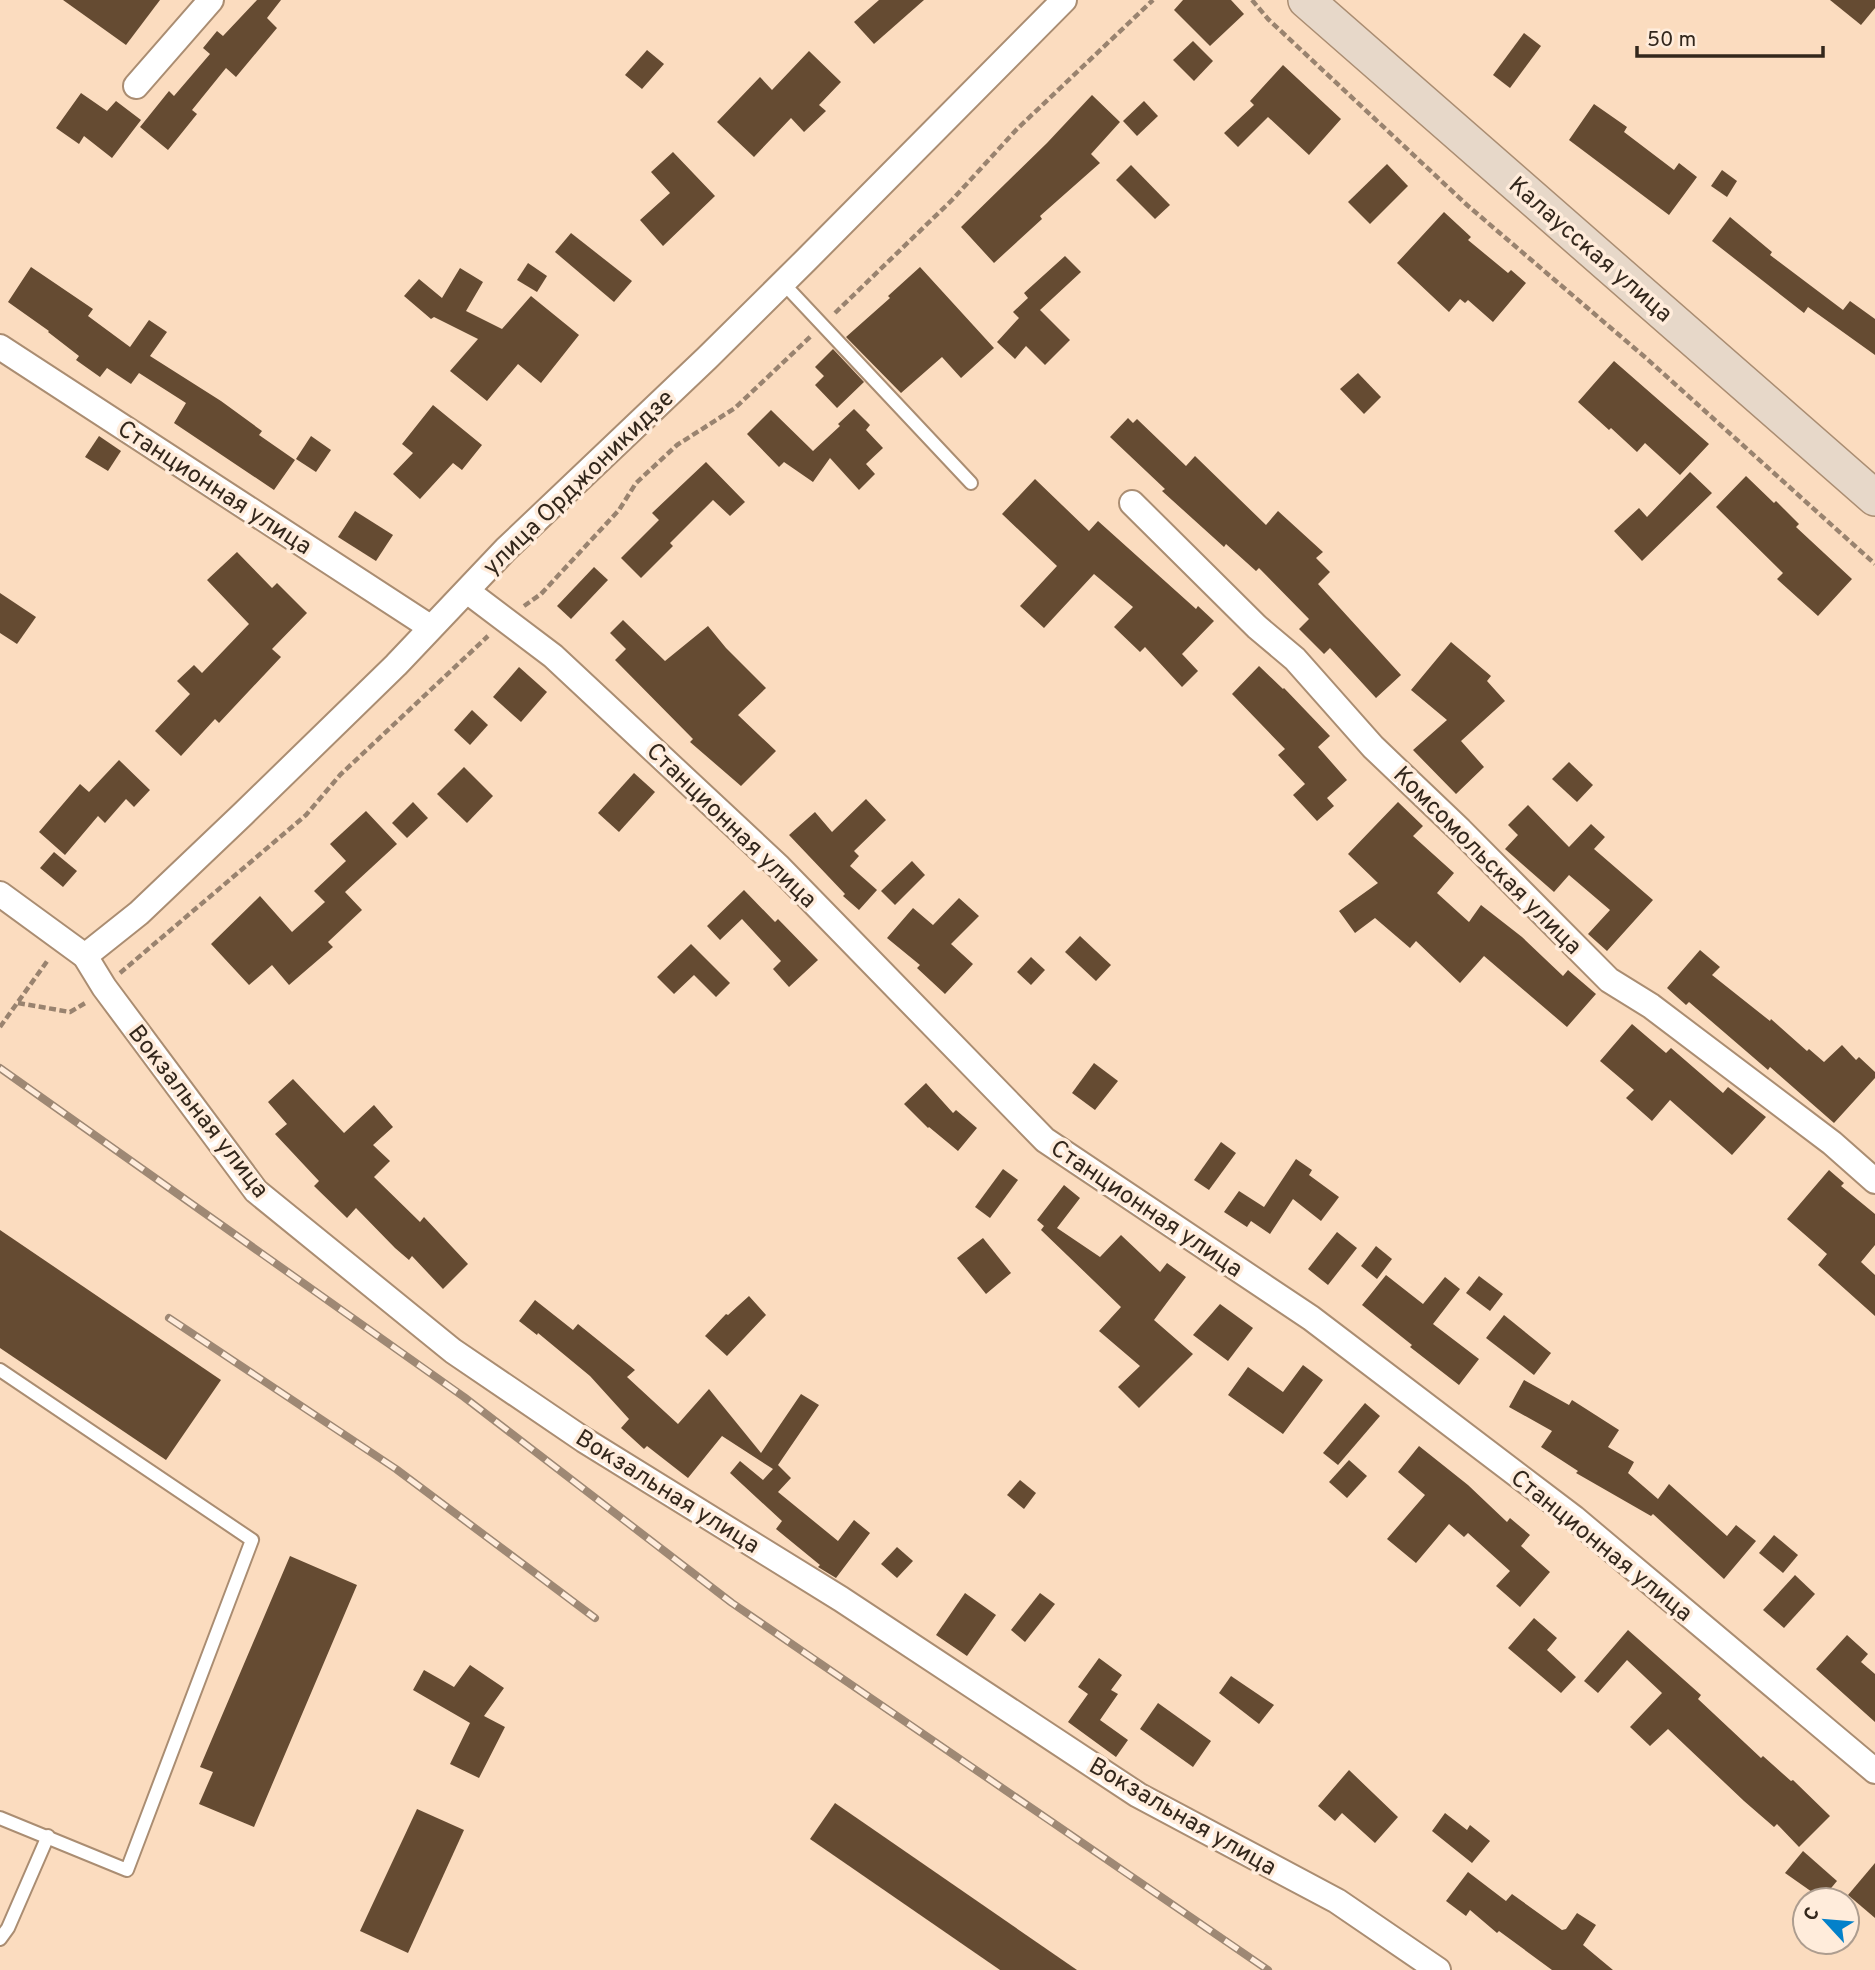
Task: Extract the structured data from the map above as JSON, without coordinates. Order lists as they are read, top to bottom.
{
  "streets": {
    "street": [
      "Калаусская улица",
      "улица Орджоникидзе",
      "Станционная улица",
      "Комсомольская улица",
      "Вокзальная улица"
    ]
  },
  "crossings": [
    ["улица Орджоникидзе", "Станционная улица"],
    ["улица Орджоникидзе", "Вокзальная улица"]
  ],
  "scale_bar": "50 m",
  "north": "top left"
}
